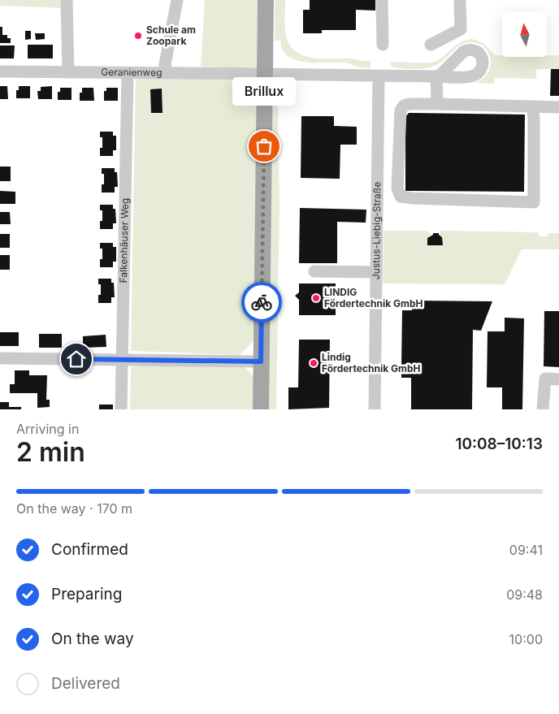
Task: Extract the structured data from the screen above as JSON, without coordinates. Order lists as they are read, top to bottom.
{
  "streets": {
    "street": ["Geranienweg", "Justus-Liebig-Straße", "Falkenhäuser Weg"]
  },
  "crossings": [
    ["Geranienweg", "Falkenhäuser Weg"]
  ],
  "places": [
    "Schule am Zoopark",
    "Brillux",
    "LINDIG Fördertechnik GmbH",
    "Lindig Fördertechnik GmbH"
  ],
  "north": "top",
  "page": {
    "bubble": "Brillux",
    "heading": ["2 min", "Arriving in", "10:08–10:13"],
    "bar": "On the way · 170 m",
    "list": [
      ["Confirmed", "09:41"],
      ["Preparing", "09:48"],
      ["On the way", "10:00"],
      "Delivered"
    ]
  }
}
